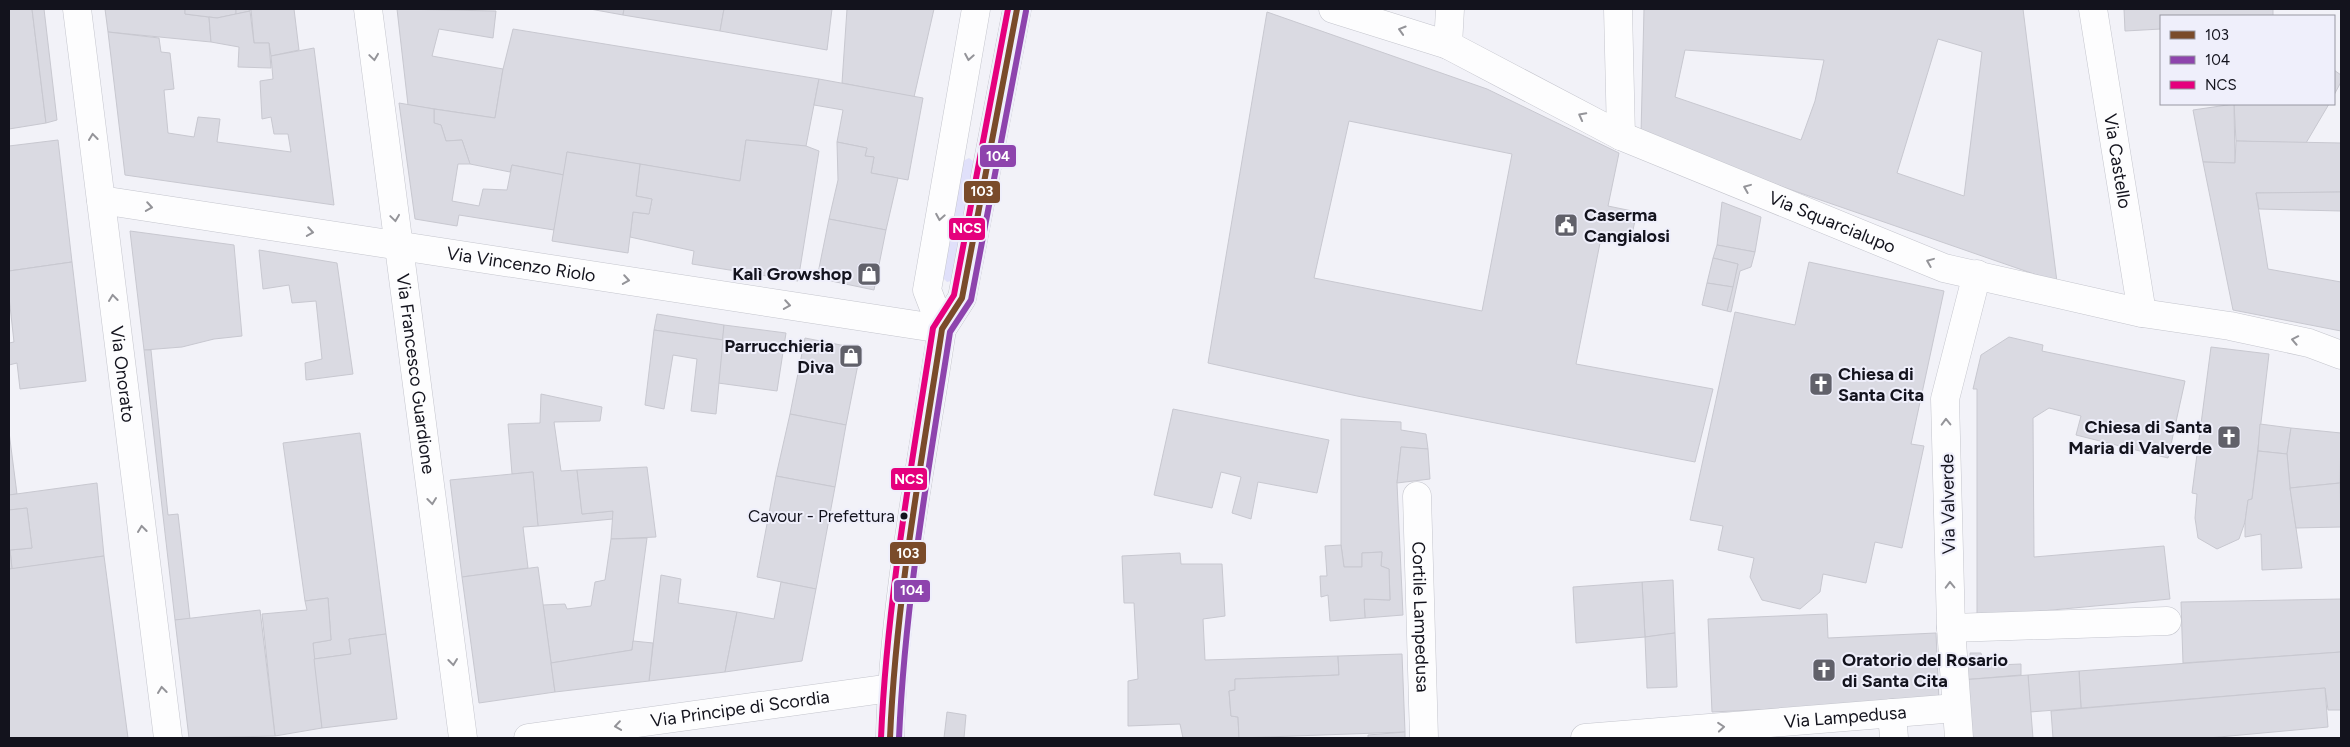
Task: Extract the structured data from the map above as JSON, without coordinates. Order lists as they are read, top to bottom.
{
  "streets": {
    "street": [
      "Via Castello",
      "Via Squarcialupo",
      "Via Vincenzo Riolo",
      "Via Francesco Guardione",
      "Via Onorato",
      "Via Valverde",
      "Cortile Lampedusa",
      "Via Principe di Scordia",
      "Via Lampedusa"
    ]
  },
  "crossings": [
    ["Via Castello", "Via Squarcialupo"],
    ["Via Squarcialupo", "Via Valverde"],
    ["Via Vincenzo Riolo", "Via Francesco Guardione"],
    ["Via Vincenzo Riolo", "Via Onorato"],
    ["Via Valverde", "Via Lampedusa"]
  ],
  "one_way": [
    "Via Squarcialupo",
    "Via Vincenzo Riolo",
    "Via Francesco Guardione",
    "Via Onorato",
    "Via Valverde",
    "Via Principe di Scordia",
    "Via Lampedusa"
  ],
  "places": {
    "public building": ["Caserma Cangialosi"],
    "shop": ["Kalì Growshop", "Parrucchieria Diva"],
    "church": ["Chiesa di Santa Cita", "Chiesa di Santa Maria di Valverde", "Oratorio del Rosario di Santa Cita"],
    "other": ["Cavour - Prefettura"]
  },
  "lines": ["transit line 103", "transit line NCS", "transit line 104"],
  "legend": ["103", "104", "NCS"]
}
